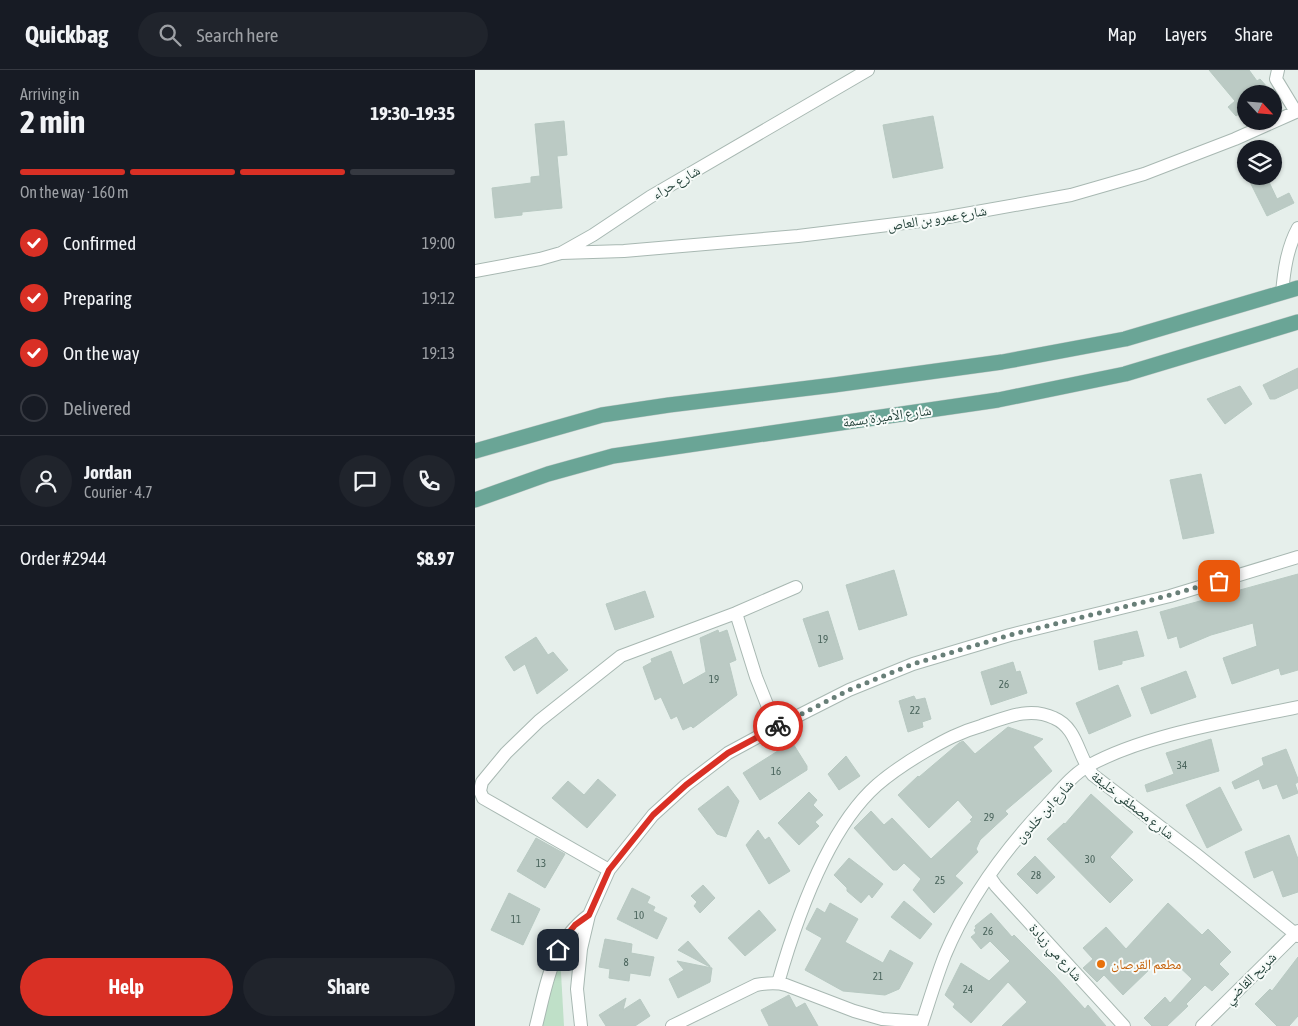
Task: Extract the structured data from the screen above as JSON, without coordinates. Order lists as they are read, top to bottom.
{
  "streets": {
    "main road": ["شارع الأميرة بسمة"],
    "street": [
      "شارع حراء",
      "شارع عمرو بن العاص",
      "شارع مصطفى خليفة",
      "شارع ابن خلدون",
      "شارع مي زيادة",
      "شريح القاضي"
    ]
  },
  "crossings": [
    ["شارع حراء", "شارع عمرو بن العاص"],
    ["شارع مصطفى خليفة", "شارع ابن خلدون"],
    ["شارع مصطفى خليفة", "شريح القاضي"],
    ["شارع ابن خلدون", "شارع مي زيادة"]
  ],
  "places": ["مطعم القرصان"],
  "house_numbers": [
    "19",
    "19",
    "26",
    "22",
    "34",
    "16",
    "29",
    "30",
    "13",
    "28",
    "25",
    "10",
    "11",
    "26",
    "8",
    "21",
    "24"
  ],
  "north": "bottom right",
  "page": {
    "header": "Quickbag",
    "search": "Search here",
    "nav": ["Map", "Layers", "Share"],
    "heading": ["2 min", "Arriving in", "19:30–19:35"],
    "panel": [
      "Jordan",
      "Courier · 4.7",
      "Order #2944",
      "$8.97"
    ],
    "bar": "On the way · 160 m",
    "list": [
      ["Confirmed", "19:00"],
      ["Preparing", "19:12"],
      ["On the way", "19:13"],
      "Delivered"
    ],
    "buttons": ["Help", "Share"]
  }
}
